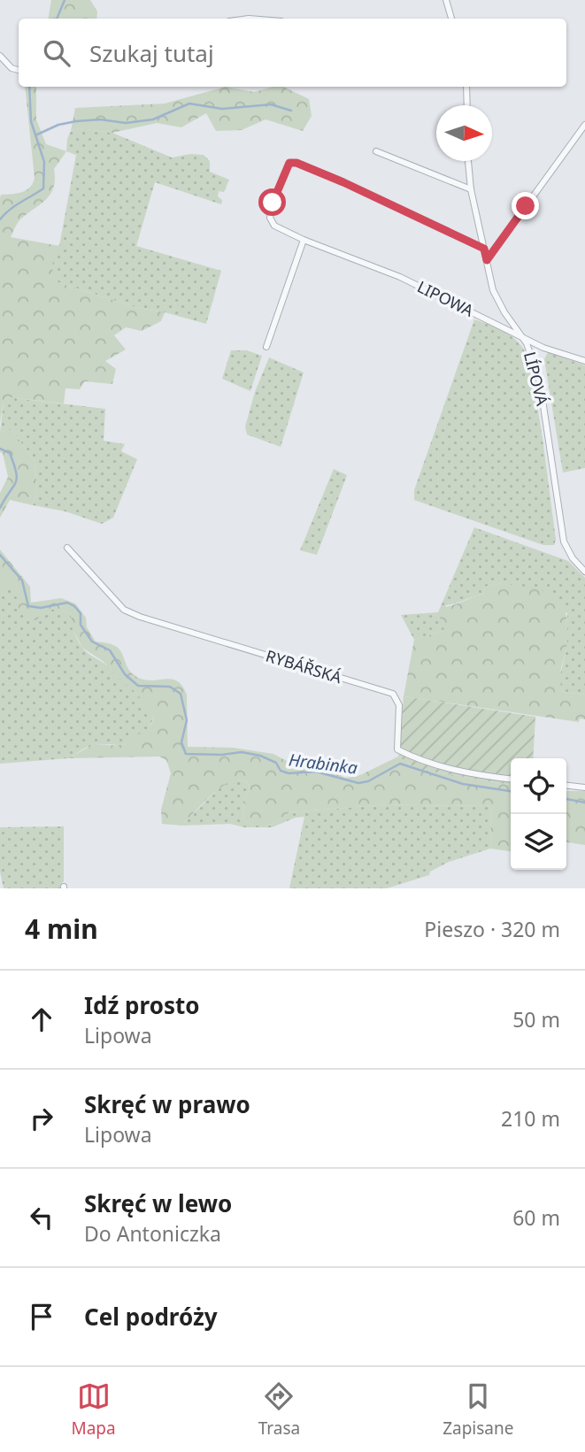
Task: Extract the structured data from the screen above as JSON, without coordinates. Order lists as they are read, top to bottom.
{
  "streets": {
    "street": ["LIPOWA", "LÍPOVÁ", "RYBÁŘSKÁ"]
  },
  "crossings": [
    ["LIPOWA", "LÍPOVÁ"]
  ],
  "water": ["Hrabinka"],
  "north": "right",
  "page": {
    "search": "Szukaj tutaj",
    "heading": ["4 min", "Pieszo · 320 m"],
    "list": [
      ["Idź prosto", "Lipowa", "50 m"],
      ["Skręć w prawo", "Lipowa", "210 m"],
      ["Skręć w lewo", "Do Antoniczka", "60 m"],
      "Cel podróży"
    ],
    "nav": ["Mapa", "Trasa", "Zapisane"]
  }
}
